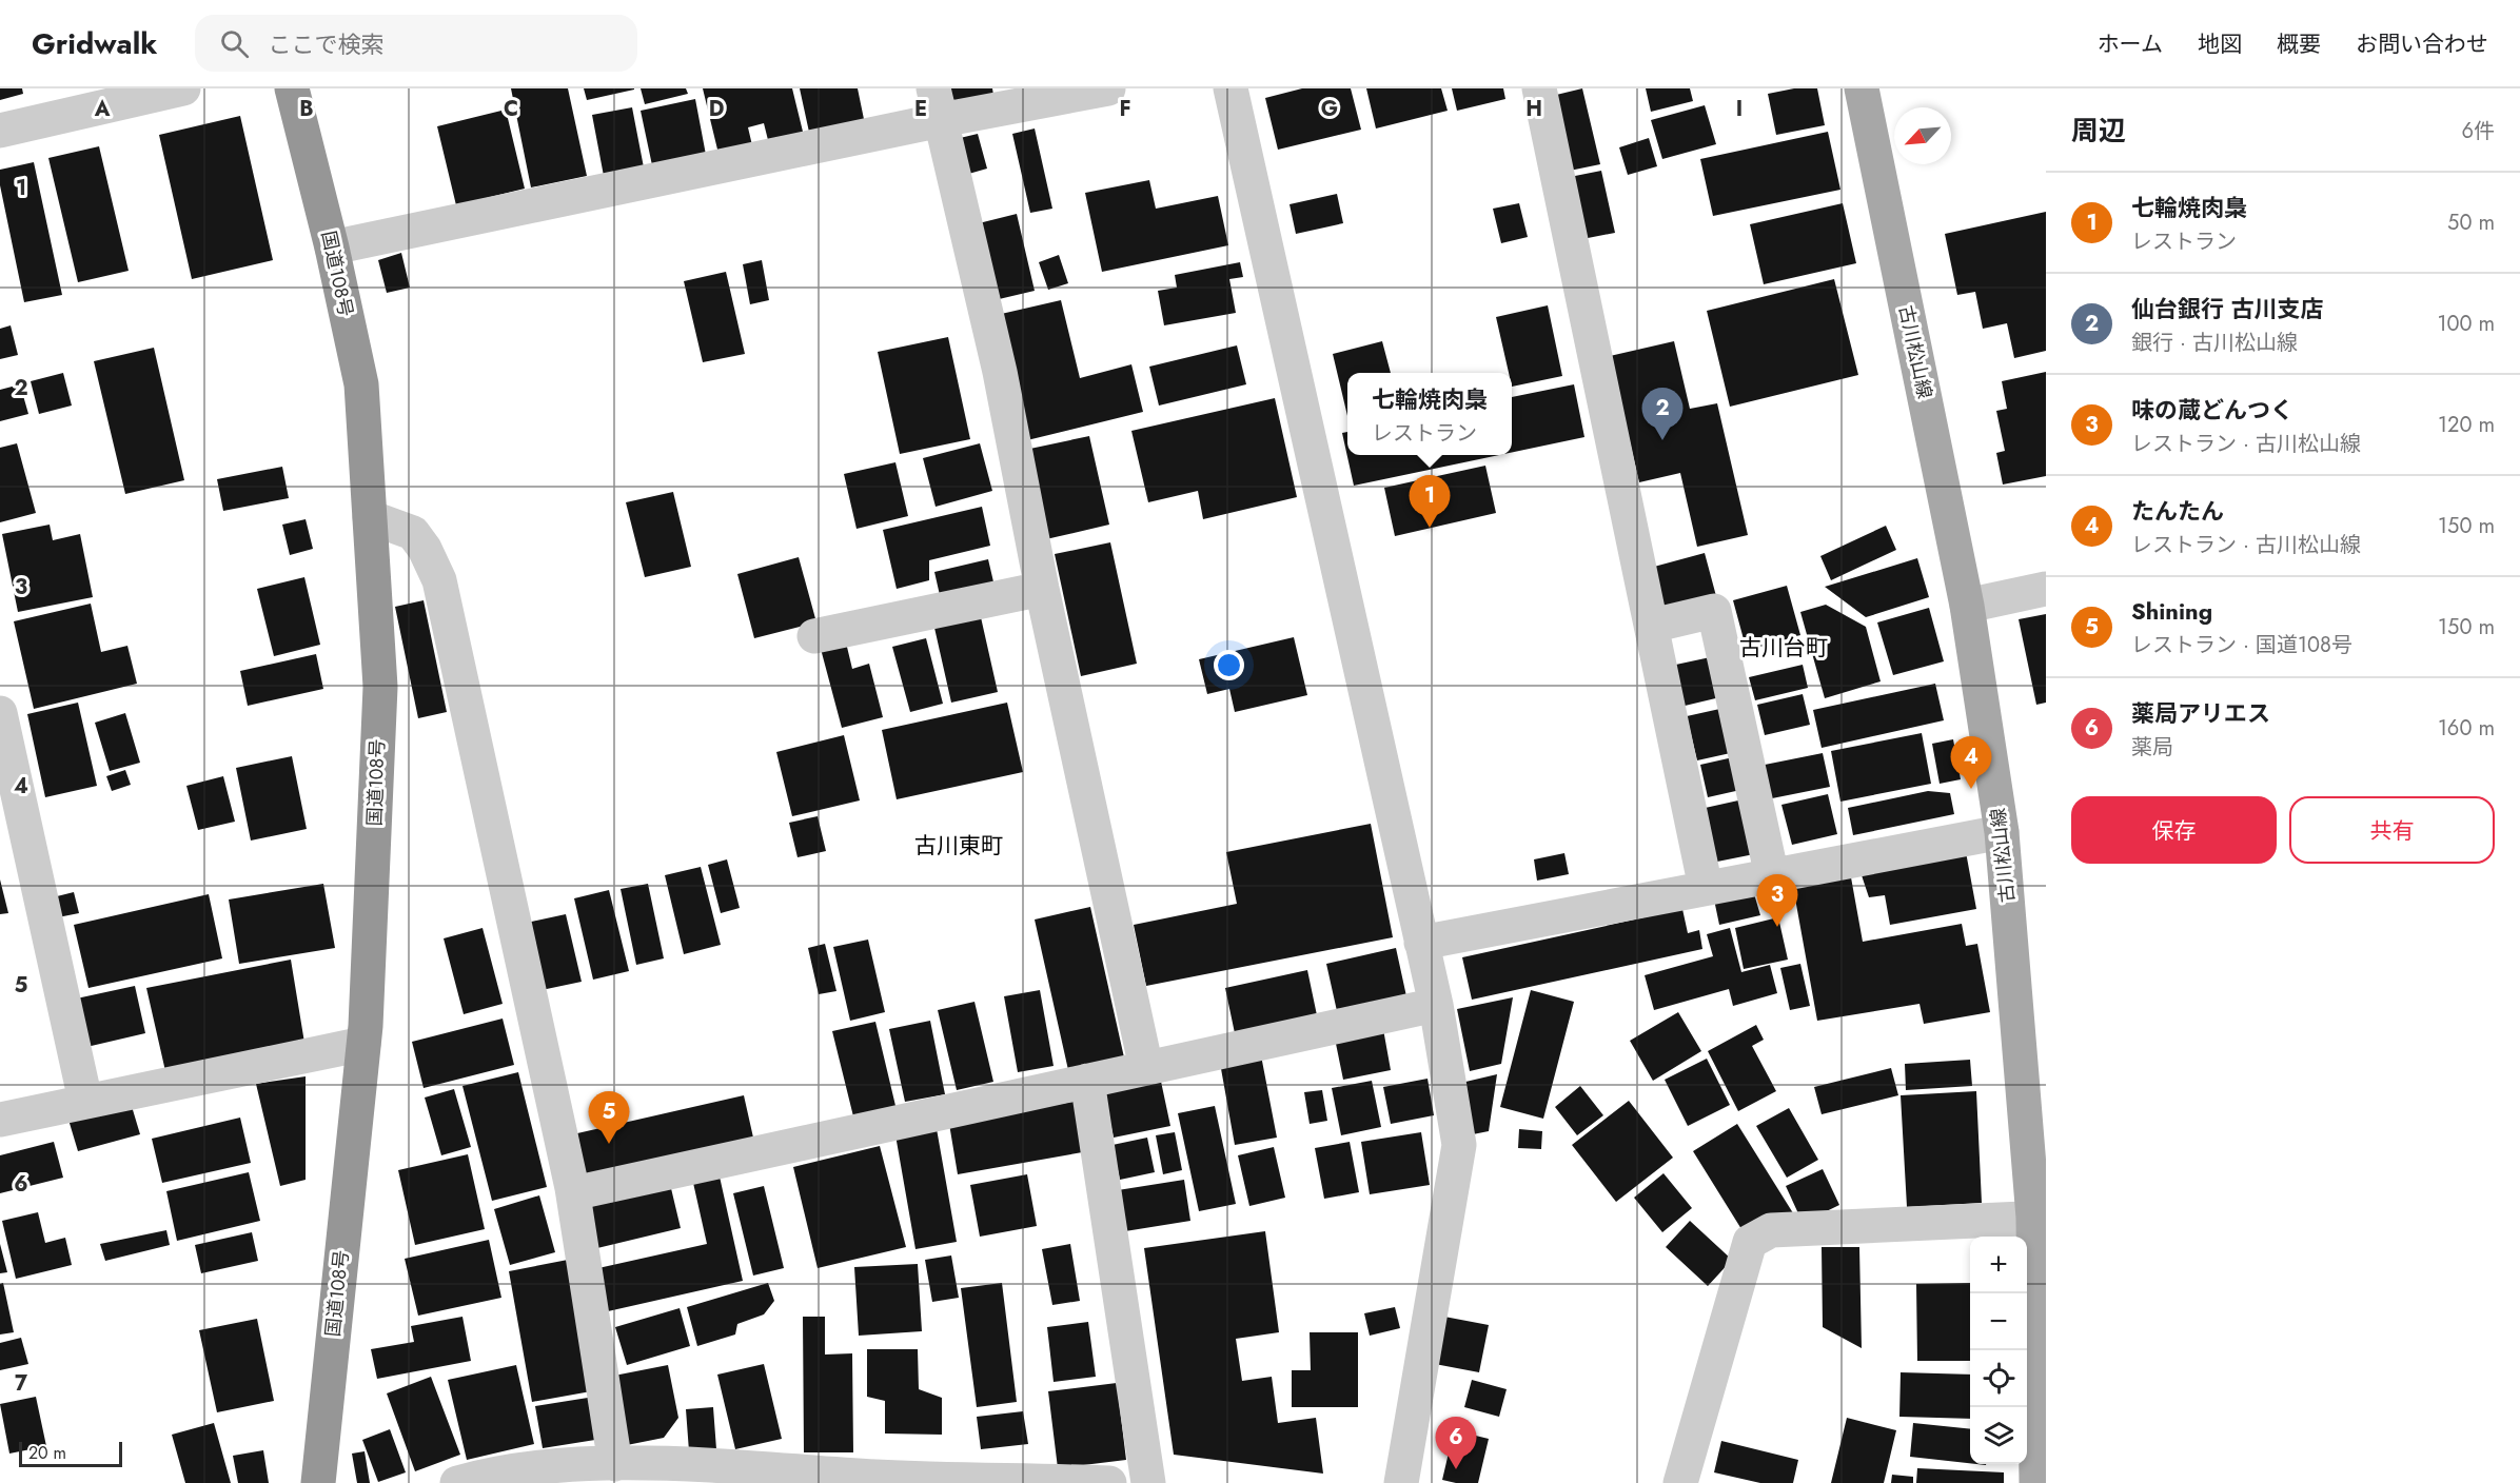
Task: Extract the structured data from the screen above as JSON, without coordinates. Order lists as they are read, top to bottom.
{
  "streets": {
    "highway": ["国道108号"],
    "main road": ["古川松山線"]
  },
  "districts": ["古川台町", "古川東町"],
  "scale_bar": "20 m",
  "north": "bottom left",
  "page": {
    "header": "Gridwalk",
    "search": "ここで検索",
    "nav": [
      "ホーム",
      "地図",
      "概要",
      "お問い合わせ"
    ],
    "heading": ["周辺", "6件"],
    "list": [
      {
        "mark": "1",
        "name": "七輪焼肉梟",
        "note": "レストラン",
        "value": "50 m"
      },
      {
        "mark": "2",
        "name": "仙台銀行 古川支店",
        "note": "銀行 · 古川松山線",
        "value": "100 m"
      },
      {
        "mark": "3",
        "name": "味の蔵どんつく",
        "note": "レストラン · 古川松山線",
        "value": "120 m"
      },
      {
        "mark": "4",
        "name": "たんたん",
        "note": "レストラン · 古川松山線",
        "value": "150 m"
      },
      {
        "mark": "5",
        "name": "Shining",
        "note": "レストラン · 国道108号",
        "value": "150 m"
      },
      {
        "mark": "6",
        "name": "薬局アリエス",
        "note": "薬局",
        "value": "160 m"
      }
    ],
    "popup": ["七輪焼肉梟", "レストラン"],
    "pins": [
      "2",
      "1",
      "4",
      "3",
      "5",
      "6"
    ],
    "buttons": ["保存", "共有"],
    "map_buttons": ["+", "−"],
    "scale": "20 m"
  },
  "grid": {
    "columns": [
      "A",
      "B",
      "C",
      "D",
      "E",
      "F",
      "G",
      "H",
      "I"
    ],
    "rows": [
      "1",
      "2",
      "3",
      "4",
      "5",
      "6",
      "7"
    ]
  }
}
